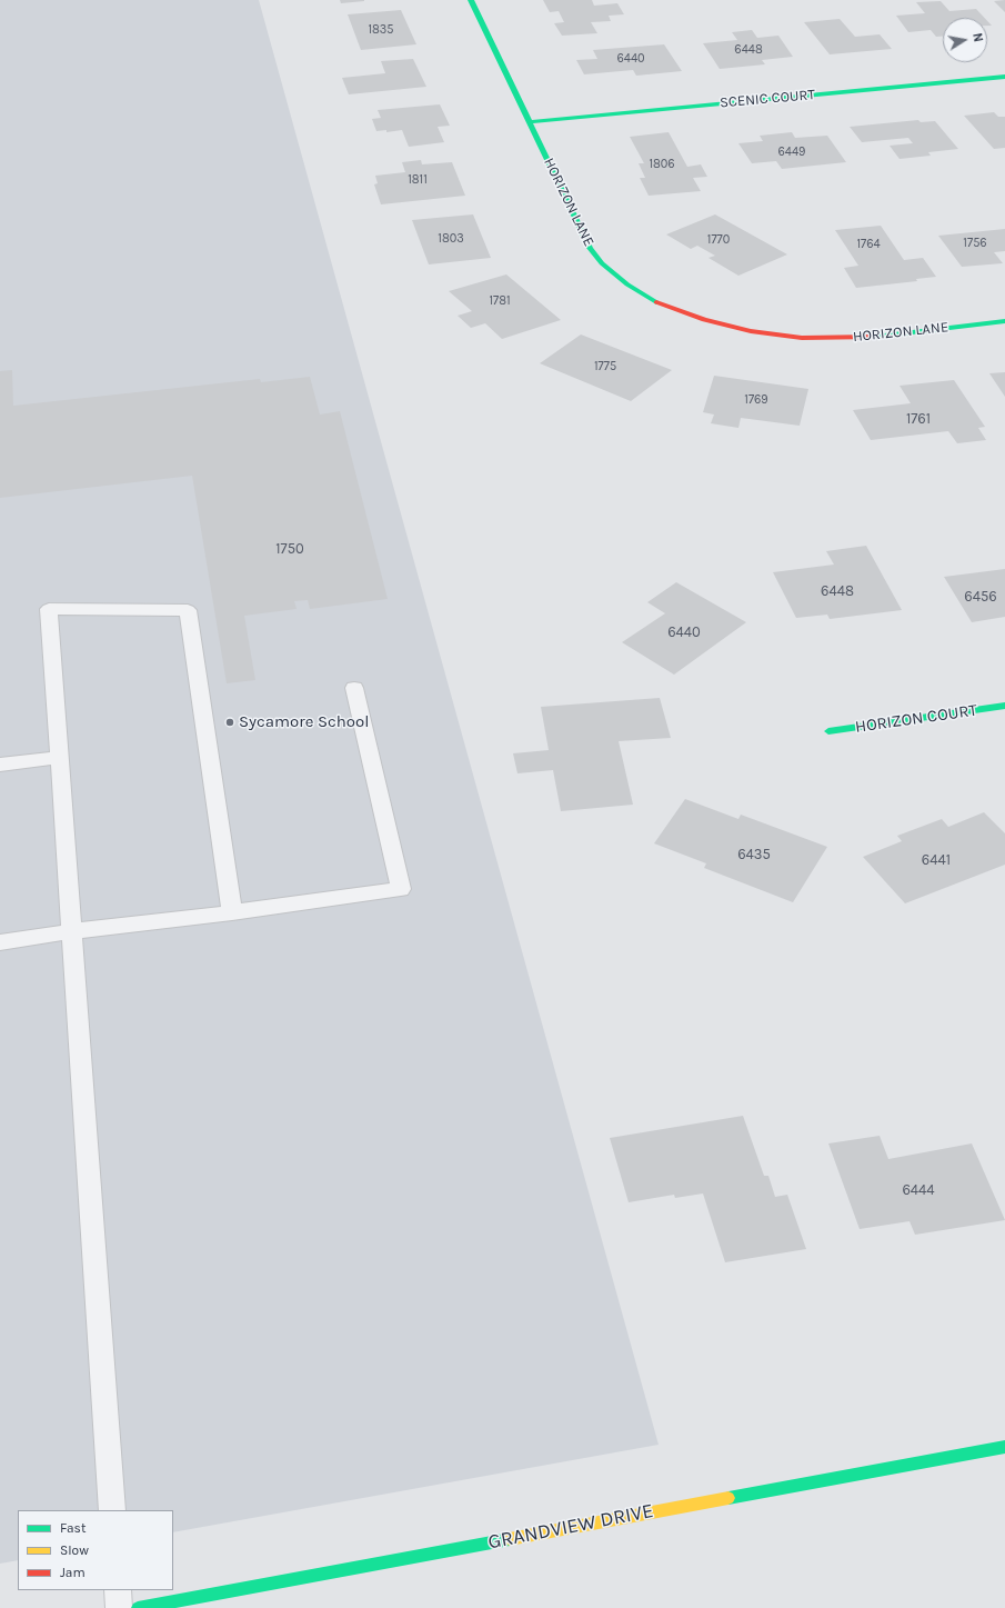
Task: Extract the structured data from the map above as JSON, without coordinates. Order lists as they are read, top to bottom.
{
  "streets": {
    "street": [
      "SCENIC COURT",
      "HORIZON LANE",
      "HORIZON COURT",
      "GRANDVIEW DRIVE"
    ]
  },
  "crossings": [
    ["SCENIC COURT", "HORIZON LANE"]
  ],
  "places": ["Sycamore School"],
  "house_numbers": [
    "1835",
    "6448",
    "6440",
    "6449",
    "1806",
    "1811",
    "1803",
    "1770",
    "1756",
    "1764",
    "1781",
    "1775",
    "1769",
    "1761",
    "1750",
    "6448",
    "6456",
    "6440",
    "6435",
    "6441",
    "6444"
  ],
  "legend": ["Fast", "Slow", "Jam"],
  "north": "right"
}
